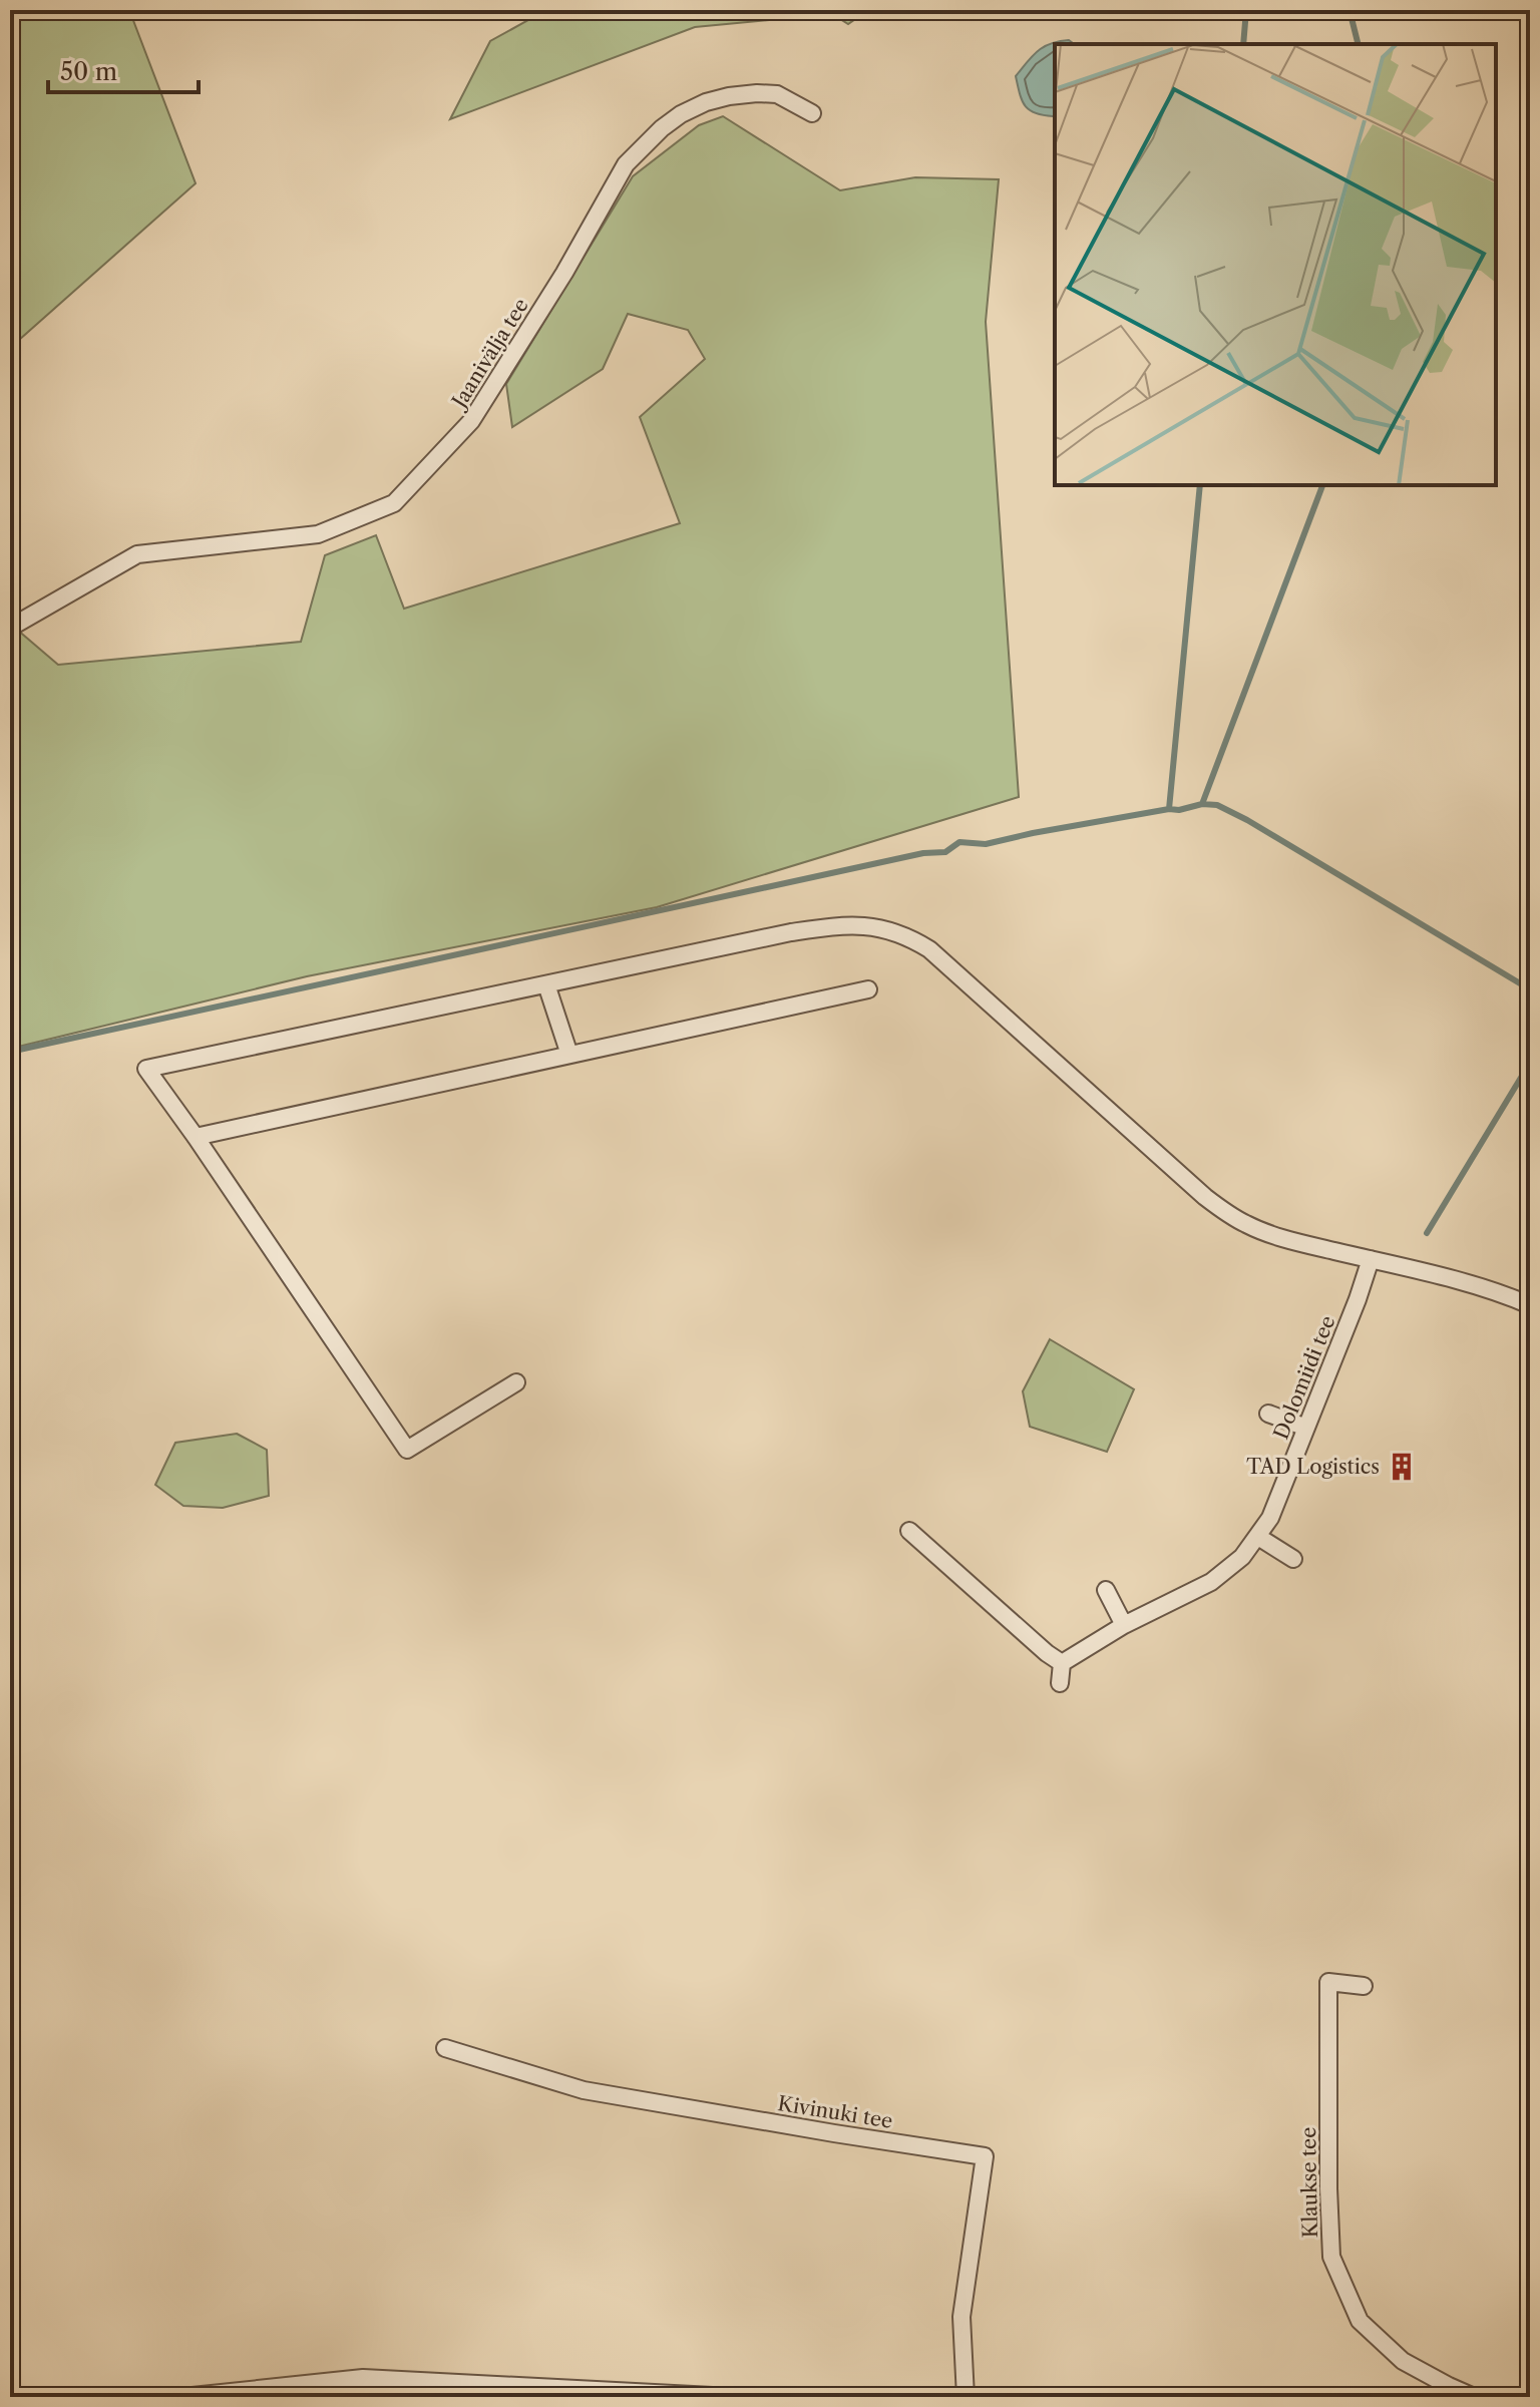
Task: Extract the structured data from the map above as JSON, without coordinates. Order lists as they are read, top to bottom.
{
  "streets": {
    "street": [
      "Jaanivälja tee",
      "Dolomiidi tee",
      "Kivinuki tee",
      "Klaukse tee"
    ]
  },
  "places": {
    "building": ["TAD Logistics"]
  },
  "scale_bar": "50 m"
}
